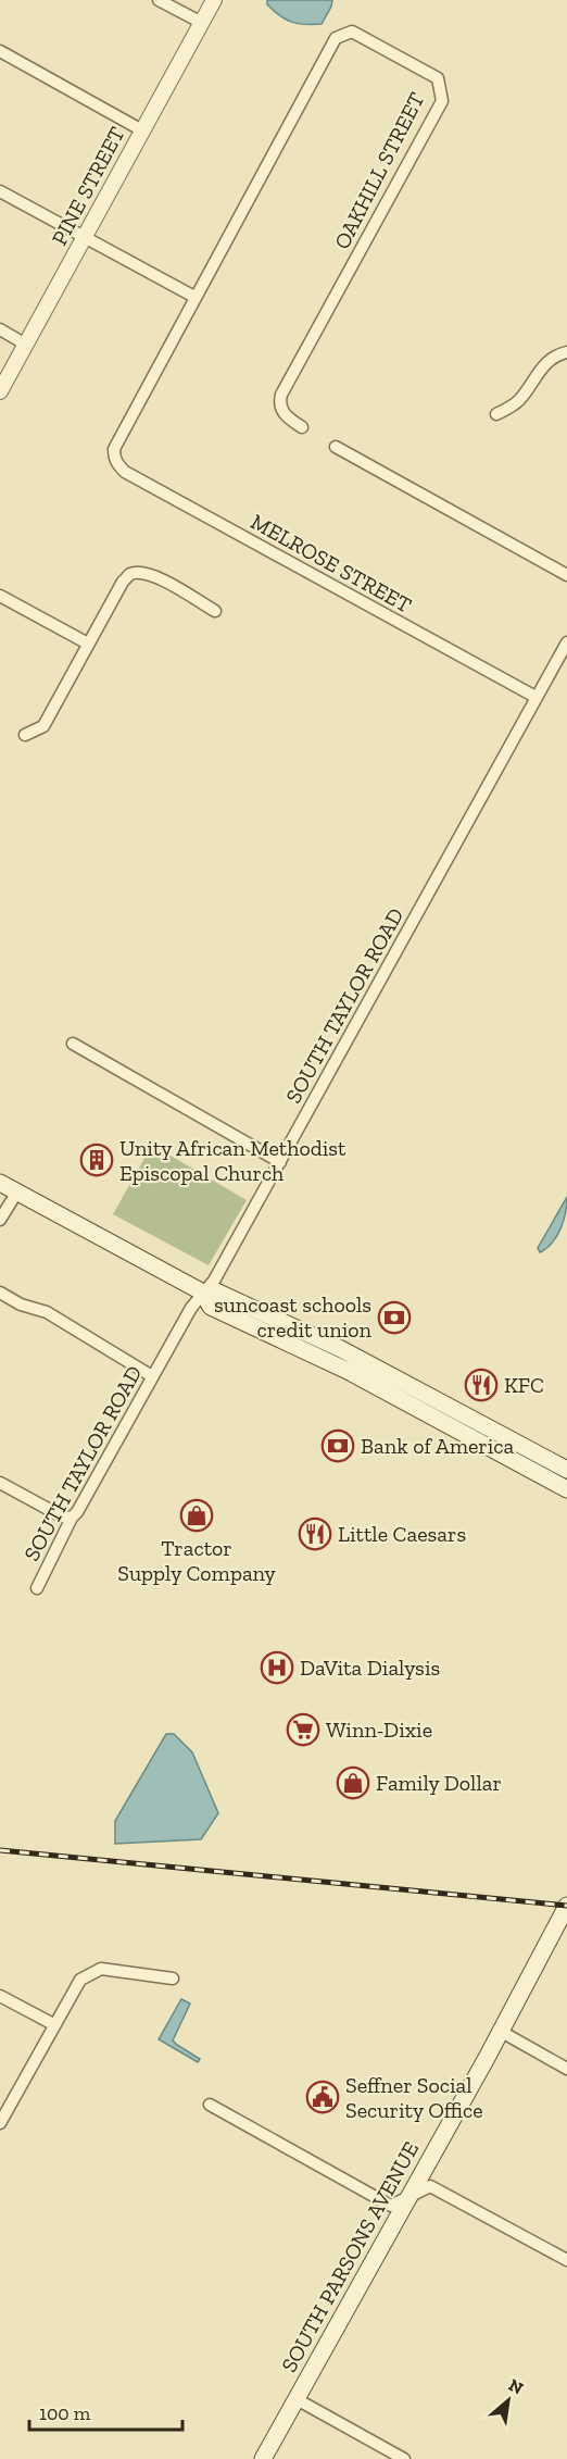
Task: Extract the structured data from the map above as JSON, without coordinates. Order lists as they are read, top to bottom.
{
  "streets": {
    "main road": ["SOUTH PARSONS AVENUE"],
    "street": [
      "OAKHILL STREET",
      "PINE STREET",
      "MELROSE STREET",
      "SOUTH TAYLOR ROAD"
    ]
  },
  "crossings": [
    ["OAKHILL STREET", "MELROSE STREET"],
    ["MELROSE STREET", "SOUTH TAYLOR ROAD"]
  ],
  "places": {
    "building": ["Unity African Methodist Episcopal Church"],
    "bank": ["suncoast schools credit union", "Bank of America"],
    "restaurant": ["KFC", "Little Caesars"],
    "shop": ["Tractor Supply Company", "Family Dollar"],
    "hospital": ["DaVita Dialysis"],
    "supermarket": ["Winn-Dixie"],
    "public building": ["Seffner Social Security Office"]
  },
  "scale_bar": "100 m",
  "north": "top right"
}
